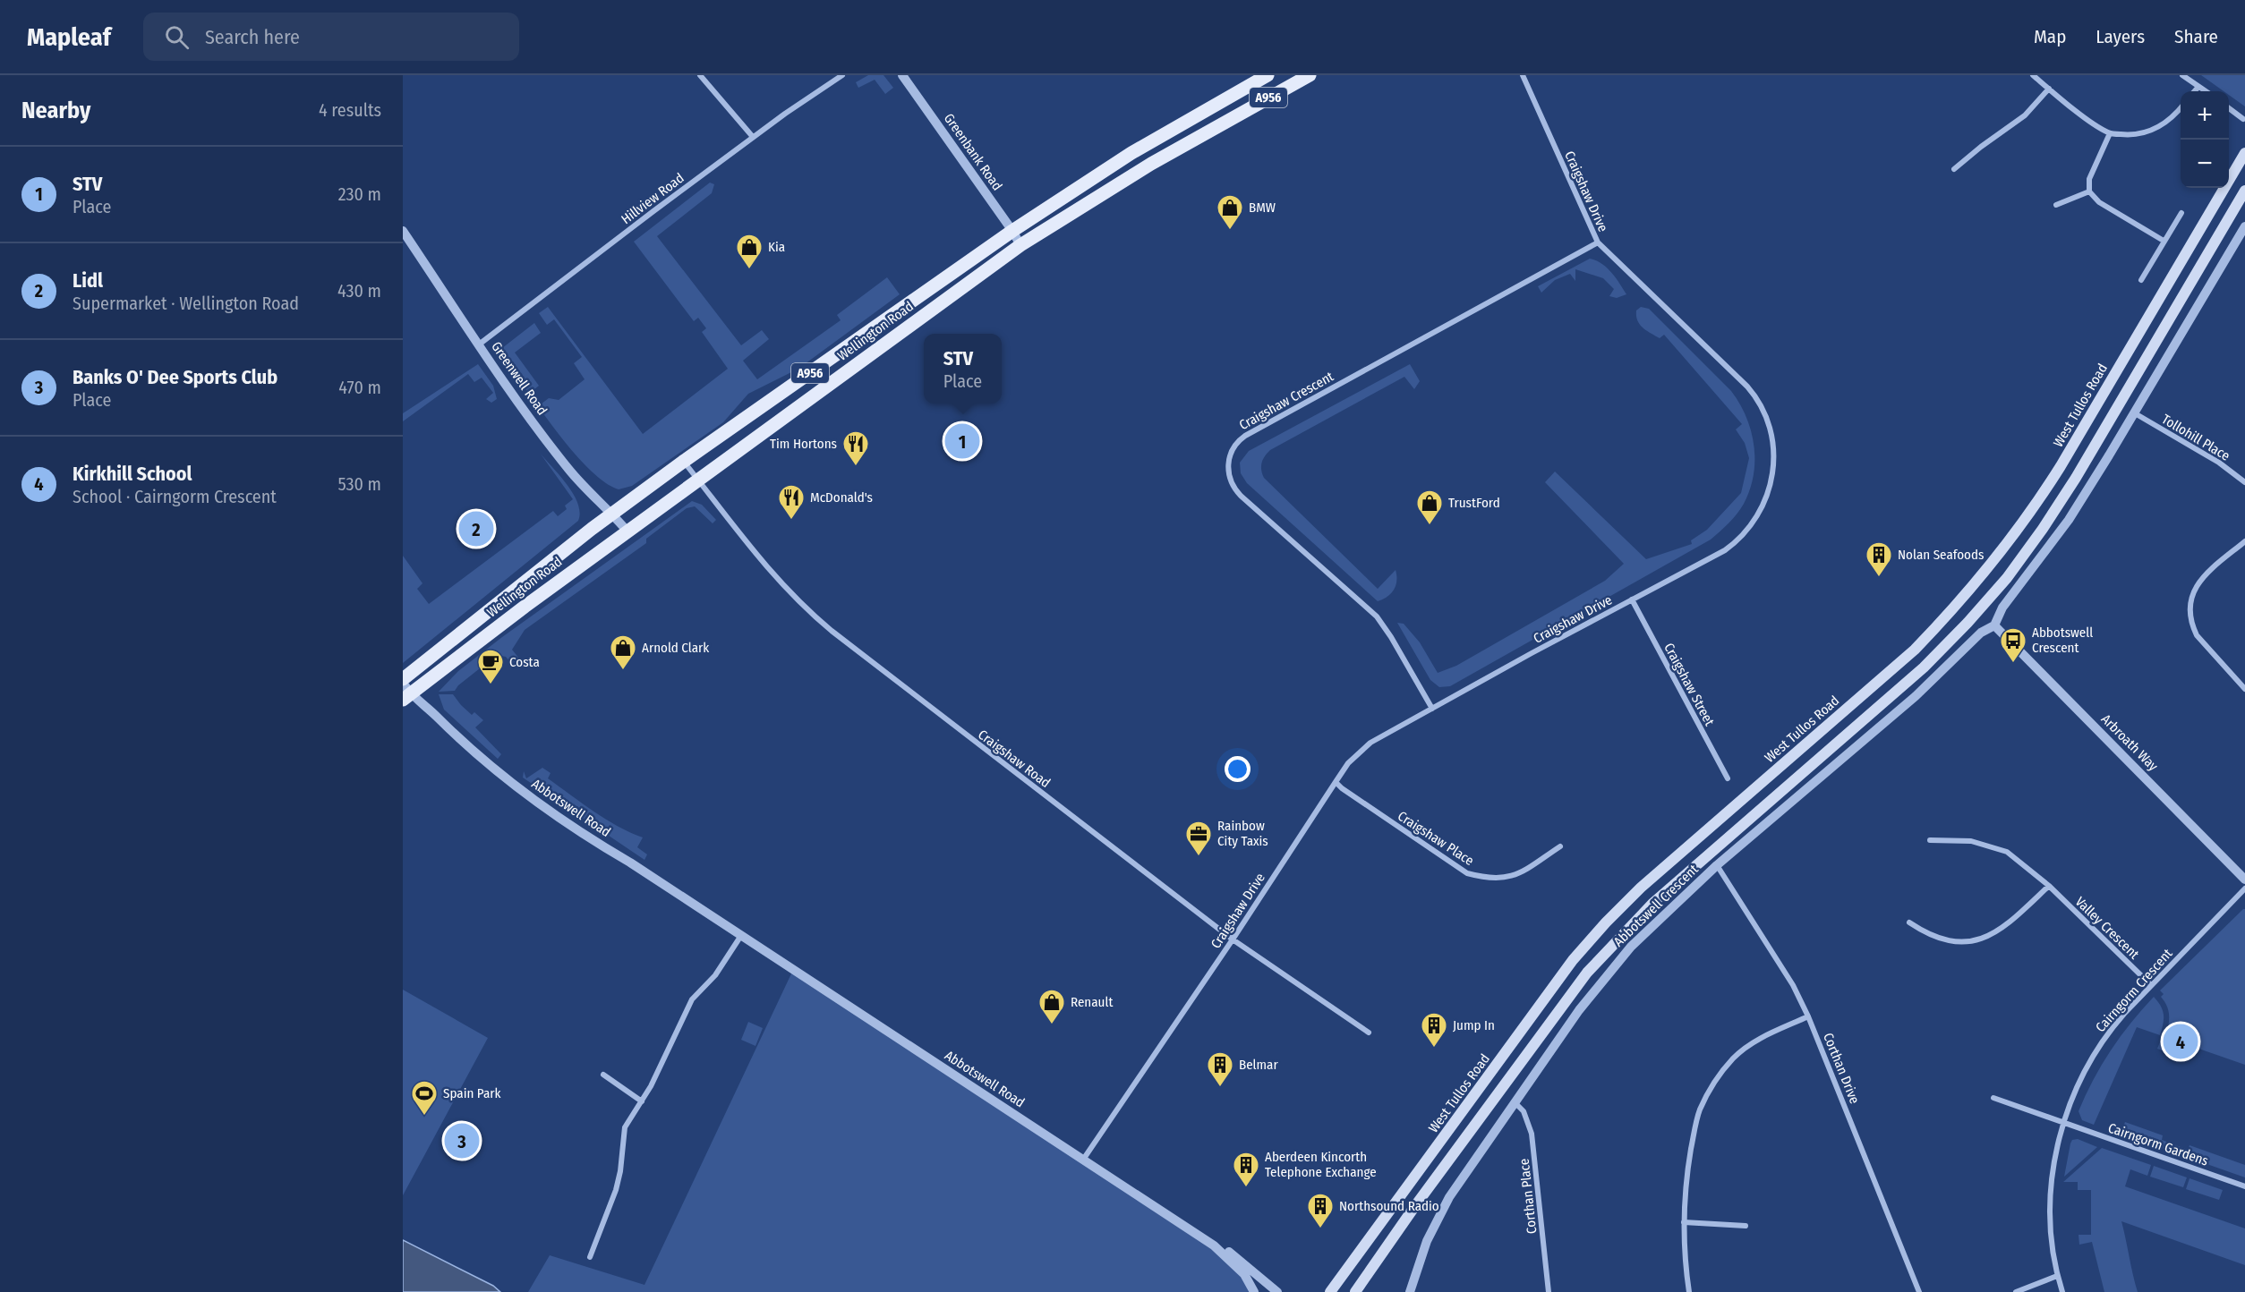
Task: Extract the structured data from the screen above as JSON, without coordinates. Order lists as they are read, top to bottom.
{
  "streets": {
    "main road": ["A956", "Wellington Road", "West Tullos Road"],
    "street": [
      "Greenbank Road",
      "Craigshaw Drive",
      "Hillview Road",
      "Greenwell Road",
      "Craigshaw Crescent",
      "Tollohill Place",
      "Craigshaw Street",
      "Arbroath Way",
      "Craigshaw Road",
      "Abbotswell Road",
      "Craigshaw Place",
      "Abbotswell Crescent",
      "Valley Crescent",
      "Cairngorm Crescent",
      "Corthan Drive",
      "Cairngorm Gardens",
      "Corthan Place"
    ]
  },
  "crossings": [
    ["Greenbank Road", "Wellington Road"],
    ["Craigshaw Drive", "Craigshaw Crescent"],
    ["Craigshaw Drive", "Craigshaw Street"],
    ["Craigshaw Drive", "Craigshaw Road"],
    ["Craigshaw Drive", "Abbotswell Road"],
    ["Craigshaw Drive", "Craigshaw Place"],
    ["Hillview Road", "Greenwell Road"],
    ["Wellington Road", "Greenwell Road"],
    ["Wellington Road", "Craigshaw Road"],
    ["Wellington Road", "Abbotswell Road"],
    ["Tollohill Place", "Abbotswell Crescent"],
    ["Arbroath Way", "Abbotswell Crescent"],
    ["Abbotswell Crescent", "Corthan Drive"],
    ["Abbotswell Crescent", "Corthan Place"],
    ["Valley Crescent", "Cairngorm Crescent"],
    ["Cairngorm Crescent", "Cairngorm Gardens"]
  ],
  "places": {
    "shop": [
      "BMW",
      "Kia",
      "TrustFord",
      "Arnold Clark",
      "Renault"
    ],
    "restaurant": ["Tim Hortons", "McDonald's"],
    "building": [
      "Nolan Seafoods",
      "Jump In",
      "Belmar",
      "Aberdeen Kincorth Telephone Exchange",
      "Northsound Radio"
    ],
    "bus stop": ["Abbotswell Crescent"],
    "cafe": ["Costa"],
    "office": ["Rainbow City Taxis"],
    "sports": ["Spain Park"]
  },
  "page": {
    "header": "Mapleaf",
    "search": "Search here",
    "nav": ["Map", "Layers", "Share"],
    "heading": ["Nearby", "4 results"],
    "map_buttons": ["+", "−"],
    "list": [
      {
        "mark": "1",
        "name": "STV",
        "note": "Place",
        "value": "230 m"
      },
      {
        "mark": "2",
        "name": "Lidl",
        "note": "Supermarket · Wellington Road",
        "value": "430 m"
      },
      {
        "mark": "3",
        "name": "Banks O' Dee Sports Club",
        "note": "Place",
        "value": "470 m"
      },
      {
        "mark": "4",
        "name": "Kirkhill School",
        "note": "School · Cairngorm Crescent",
        "value": "530 m"
      }
    ],
    "popup": ["STV", "Place"],
    "pins": [
      "1",
      "2",
      "4",
      "3"
    ]
  }
}
